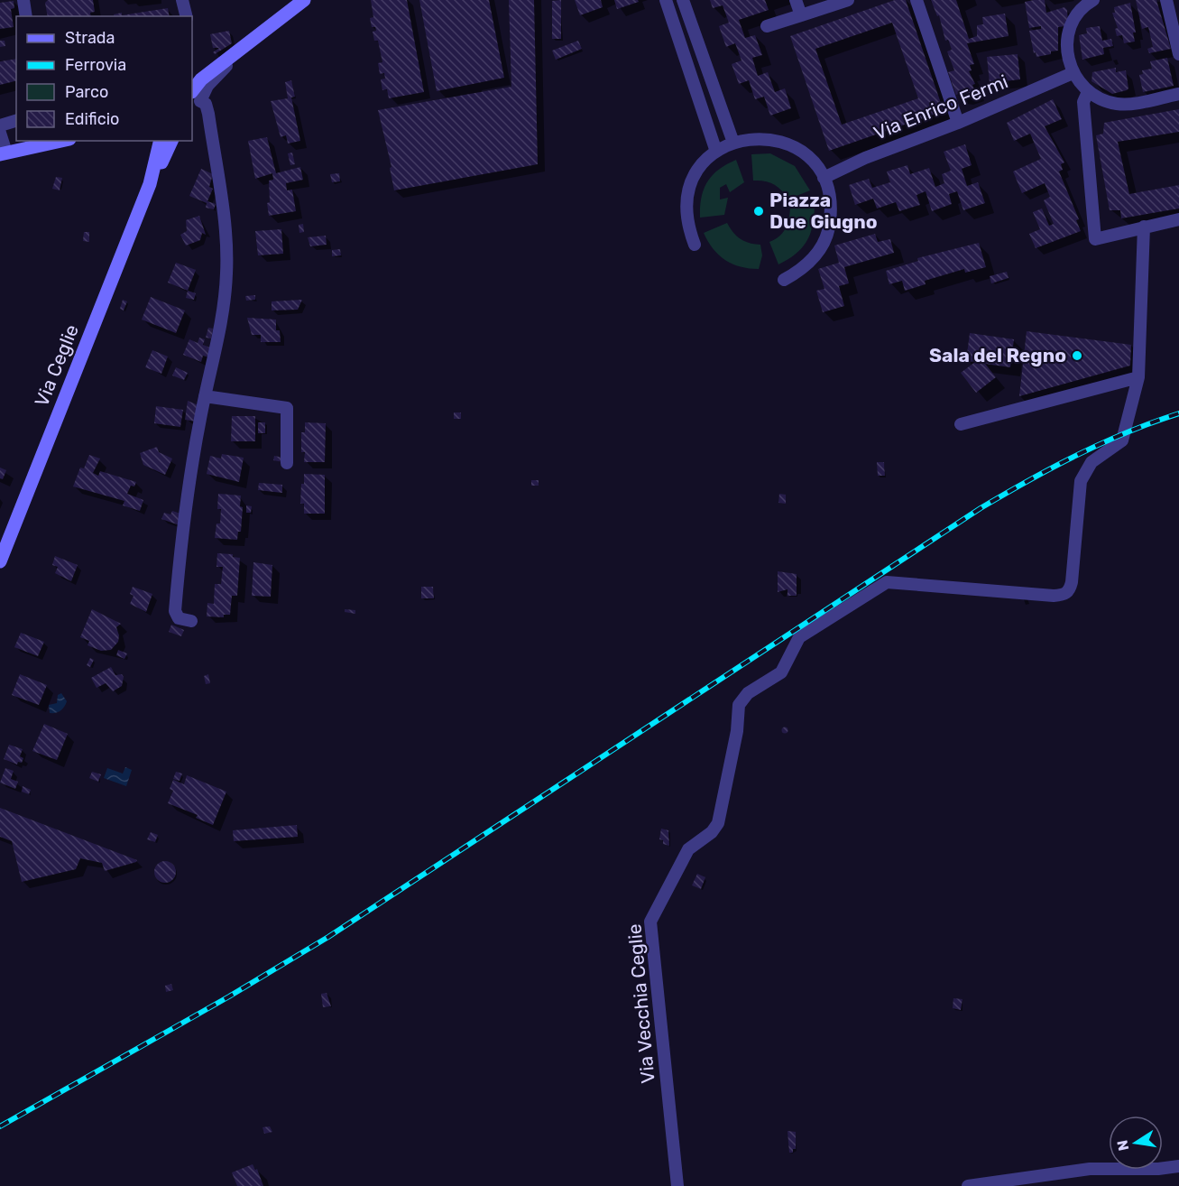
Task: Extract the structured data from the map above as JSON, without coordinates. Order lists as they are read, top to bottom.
{
  "streets": {
    "main road": ["Via Ceglie"],
    "street": ["Via Enrico Fermi", "Via Vecchia Ceglie"]
  },
  "places": ["Piazza Due Giugno", "Sala del Regno"],
  "legend": [
    "Strada",
    "Ferrovia",
    "Parco",
    "Edificio"
  ],
  "north": "left"
}
